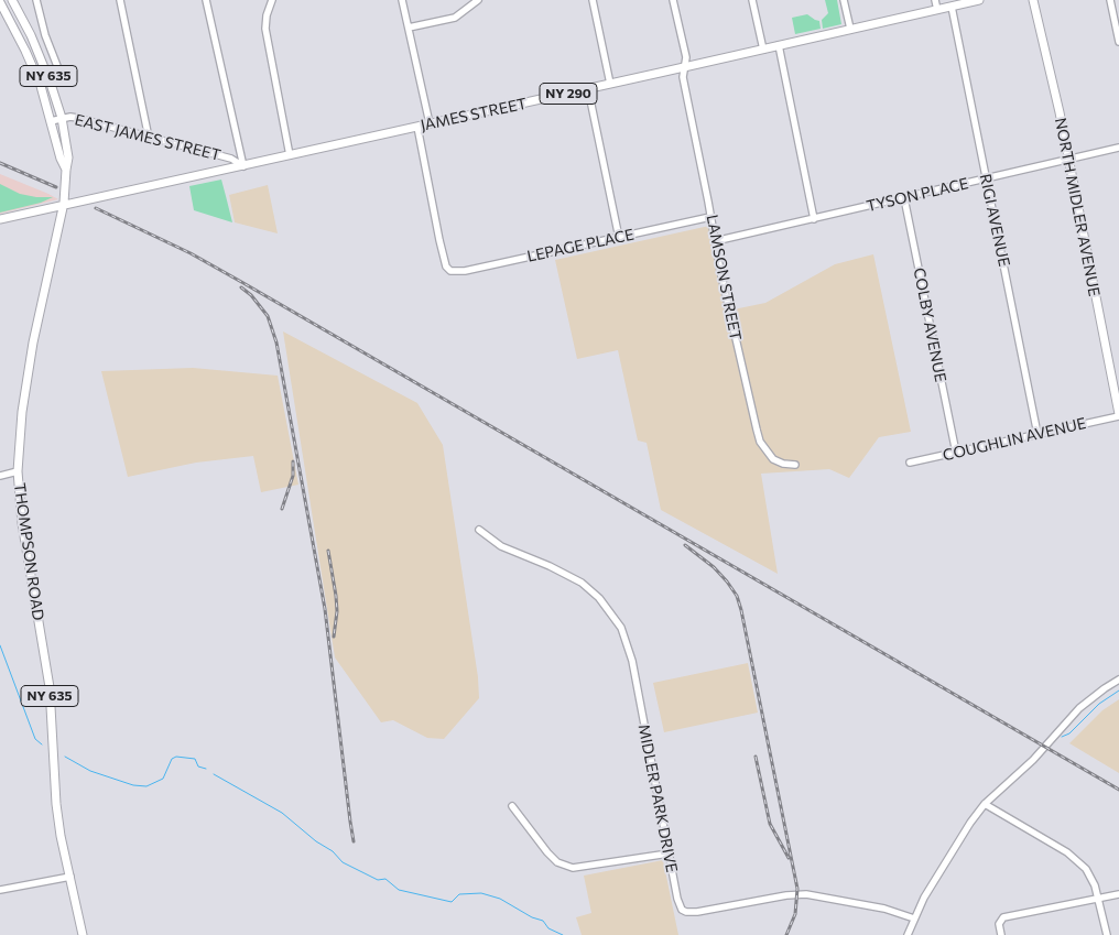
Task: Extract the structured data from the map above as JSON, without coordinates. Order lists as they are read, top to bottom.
{
  "streets": {
    "main road": [
      "NY 635",
      "NY 290",
      "JAMES STREET",
      "NORTH MIDLER AVENUE",
      "THOMPSON ROAD"
    ],
    "street": [
      "EAST JAMES STREET",
      "TYSON PLACE",
      "RIGI AVENUE",
      "LEPAGE PLACE",
      "LAMSON STREET",
      "COLBY AVENUE",
      "COUGHLIN AVENUE",
      "MIDLER PARK DRIVE"
    ]
  },
  "crossings": [
    ["JAMES STREET", "EAST JAMES STREET"],
    ["JAMES STREET", "RIGI AVENUE"],
    ["JAMES STREET", "LEPAGE PLACE"],
    ["JAMES STREET", "LAMSON STREET"],
    ["JAMES STREET", "THOMPSON ROAD"],
    ["EAST JAMES STREET", "THOMPSON ROAD"],
    ["TYSON PLACE", "NORTH MIDLER AVENUE"],
    ["TYSON PLACE", "RIGI AVENUE"],
    ["TYSON PLACE", "LAMSON STREET"],
    ["TYSON PLACE", "COLBY AVENUE"],
    ["NORTH MIDLER AVENUE", "COUGHLIN AVENUE"],
    ["RIGI AVENUE", "COUGHLIN AVENUE"],
    ["LEPAGE PLACE", "LAMSON STREET"],
    ["COLBY AVENUE", "COUGHLIN AVENUE"]
  ]
}
